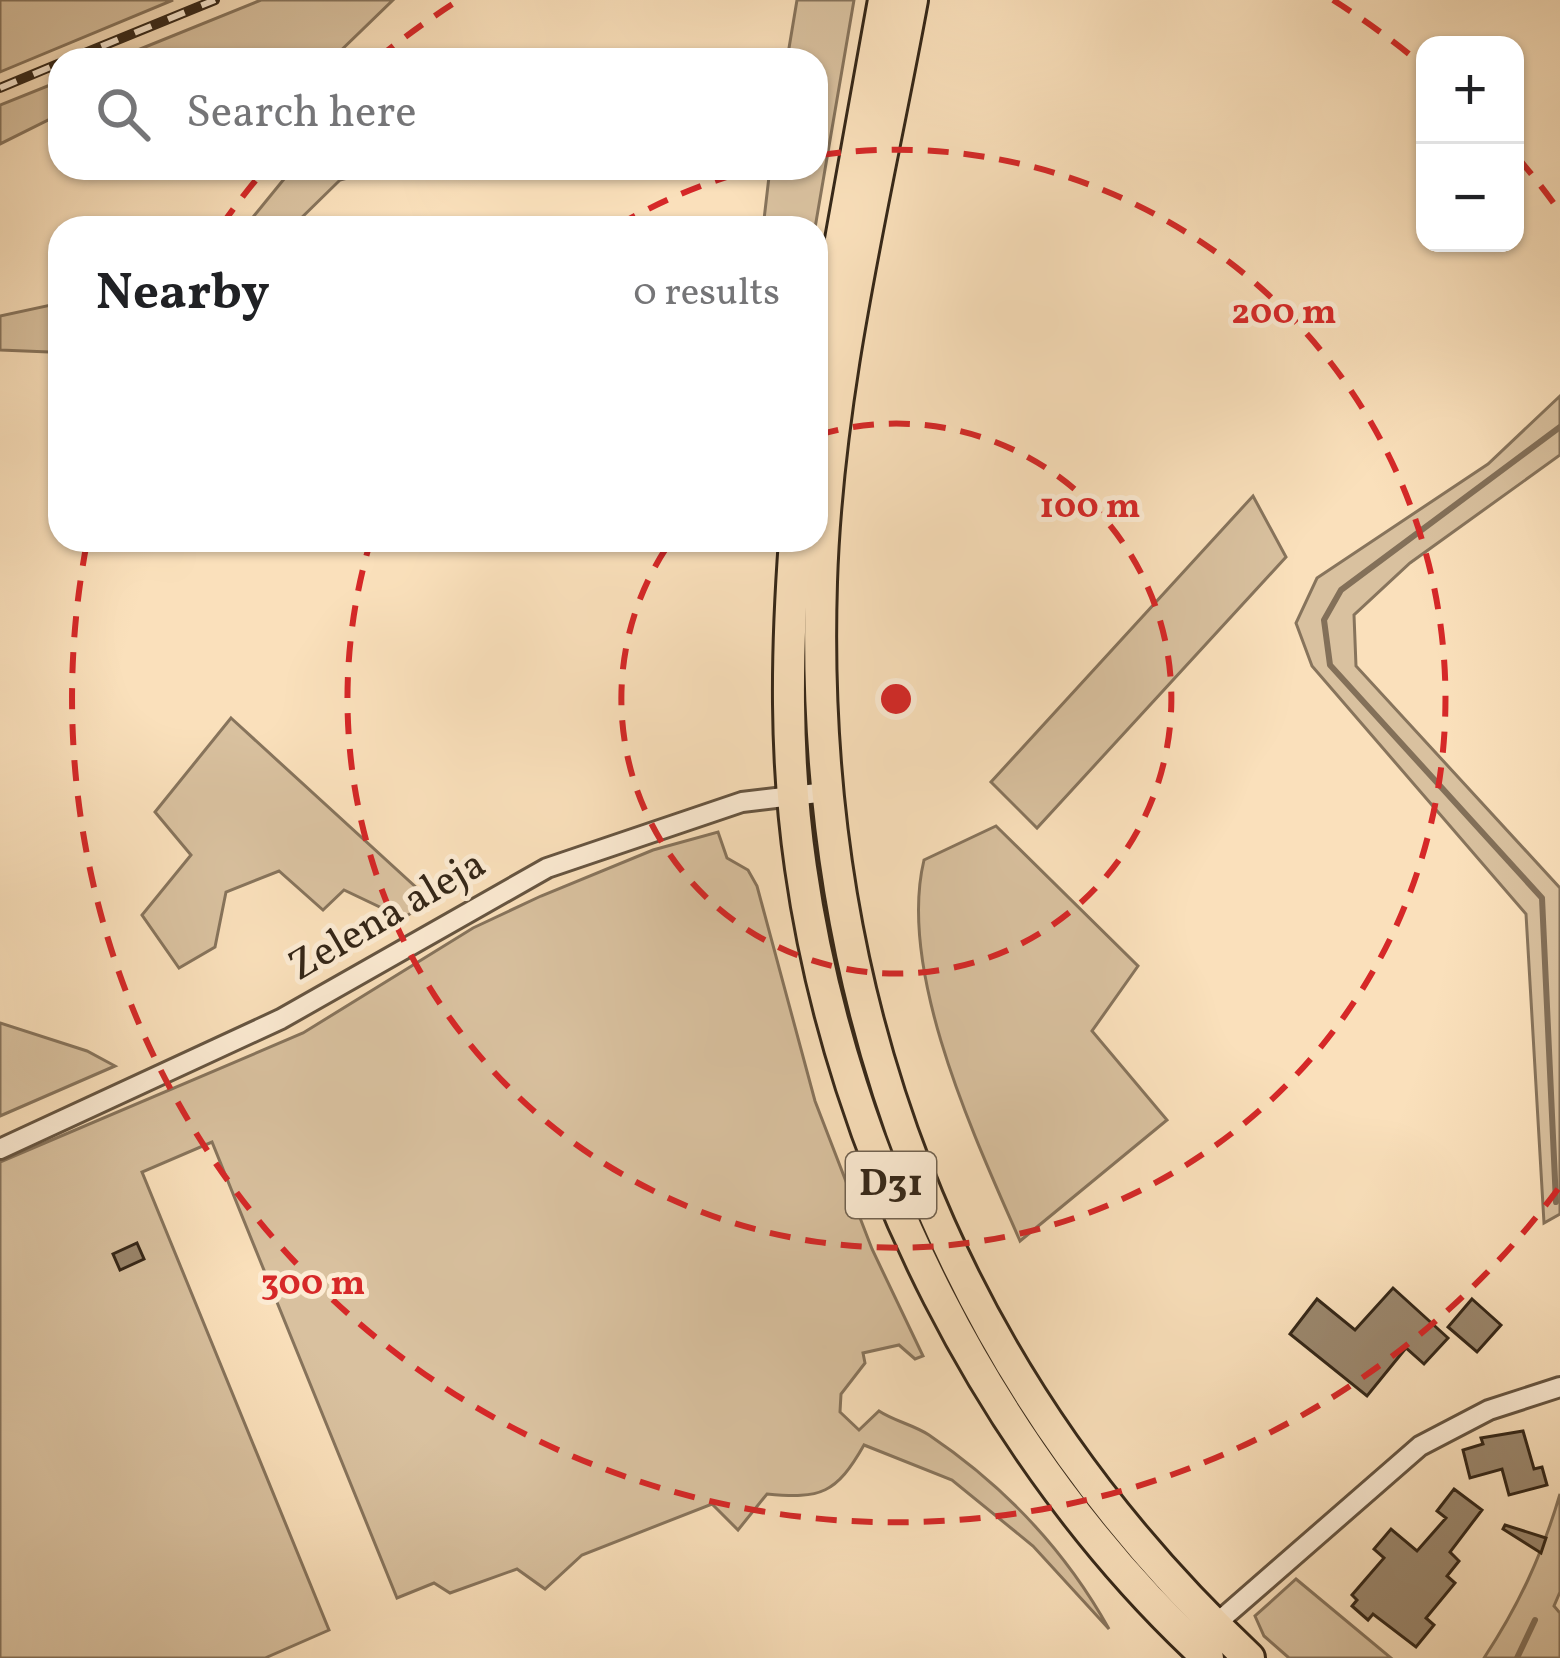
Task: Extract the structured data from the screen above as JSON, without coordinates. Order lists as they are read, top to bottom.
{
  "streets": {
    "main road": ["D31"],
    "street": ["Zelena aleja"]
  },
  "crossings": [
    ["Zelena aleja", "D31"]
  ],
  "page": {
    "map_buttons": ["+", "−"],
    "search": "Search here",
    "heading": ["Nearby", "0 results"]
  },
  "rings": ["200 m", "100 m", "300 m"]
}
